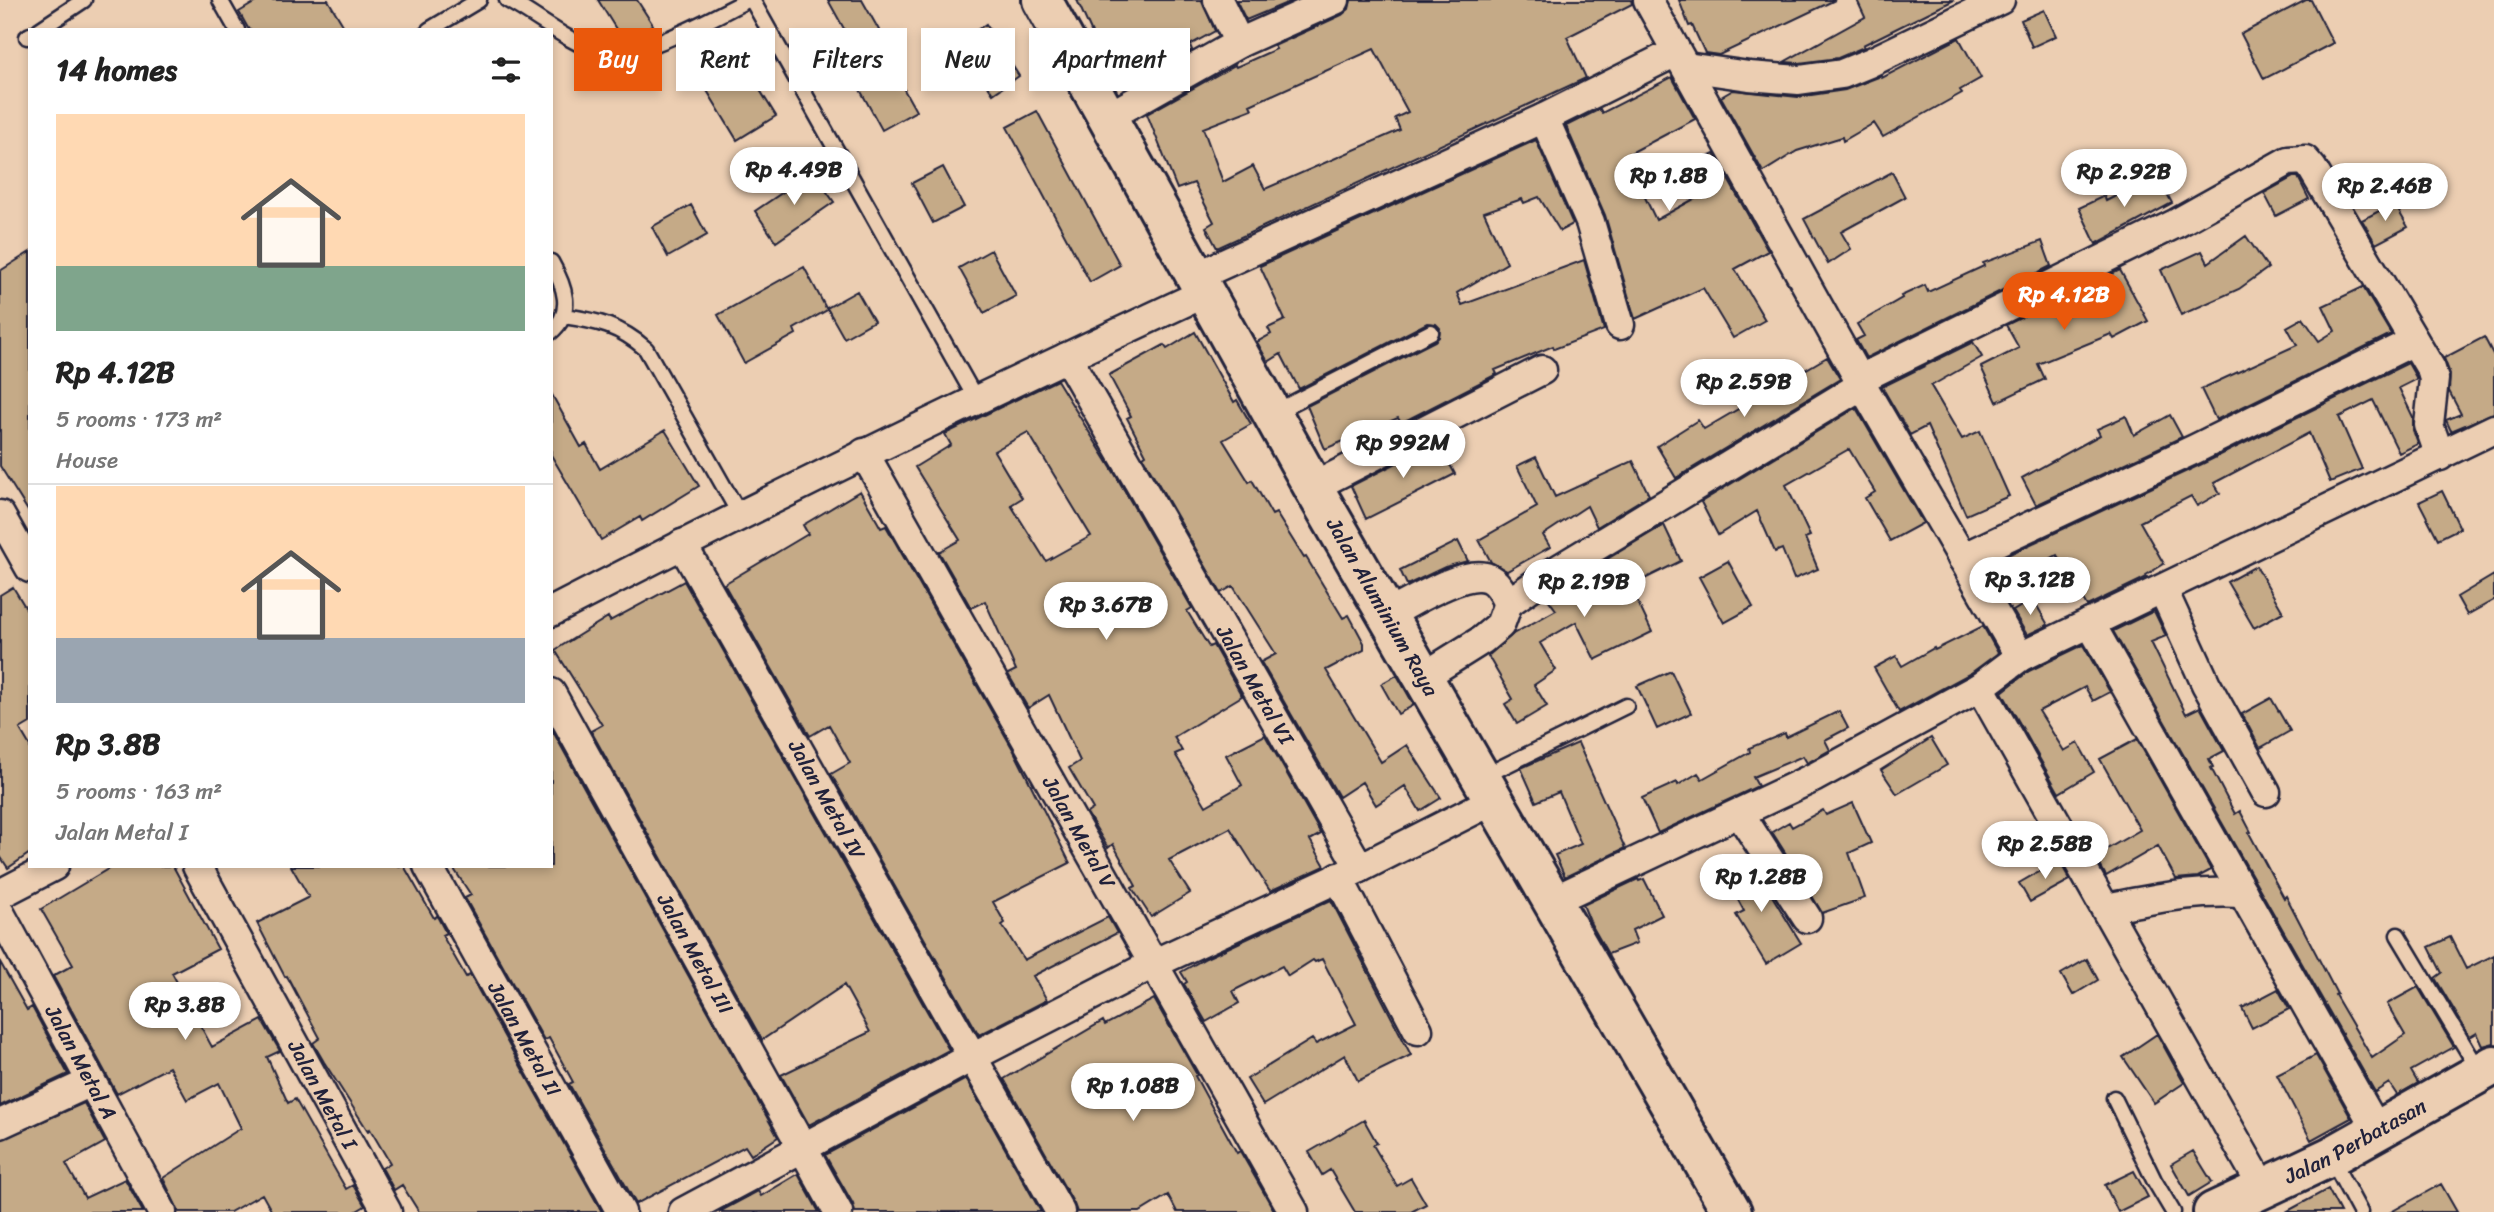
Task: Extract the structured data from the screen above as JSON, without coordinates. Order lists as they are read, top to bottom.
{
  "streets": {
    "street": [
      "Jalan Aluminium Raya",
      "Jalan Metal VI",
      "Jalan Metal IV",
      "Jalan Metal V",
      "Jalan Metal III",
      "Jalan Metal II",
      "Jalan Metal A",
      "Jalan Metal I",
      "Jalan Perbatasan"
    ]
  },
  "page": {
    "chip": [
      "Buy",
      "Rent",
      "Filters",
      "New",
      "Apartment"
    ],
    "heading": "14 homes",
    "list": [
      {
        "name": "Rp 4.12B",
        "note": "5 rooms · 173 m² · House"
      },
      {
        "name": "Rp 3.8B",
        "note": "5 rooms · 163 m² · Jalan Metal I"
      }
    ],
    "price": [
      "Rp 4.49B",
      "Rp 2.92B",
      "Rp 1.8B",
      "Rp 2.46B",
      "Rp 4.12B",
      "Rp 2.59B",
      "Rp 992M",
      "Rp 3.12B",
      "Rp 2.19B",
      "Rp 3.67B",
      "Rp 2.58B",
      "Rp 1.28B",
      "Rp 3.8B",
      "Rp 1.08B"
    ]
  }
}
